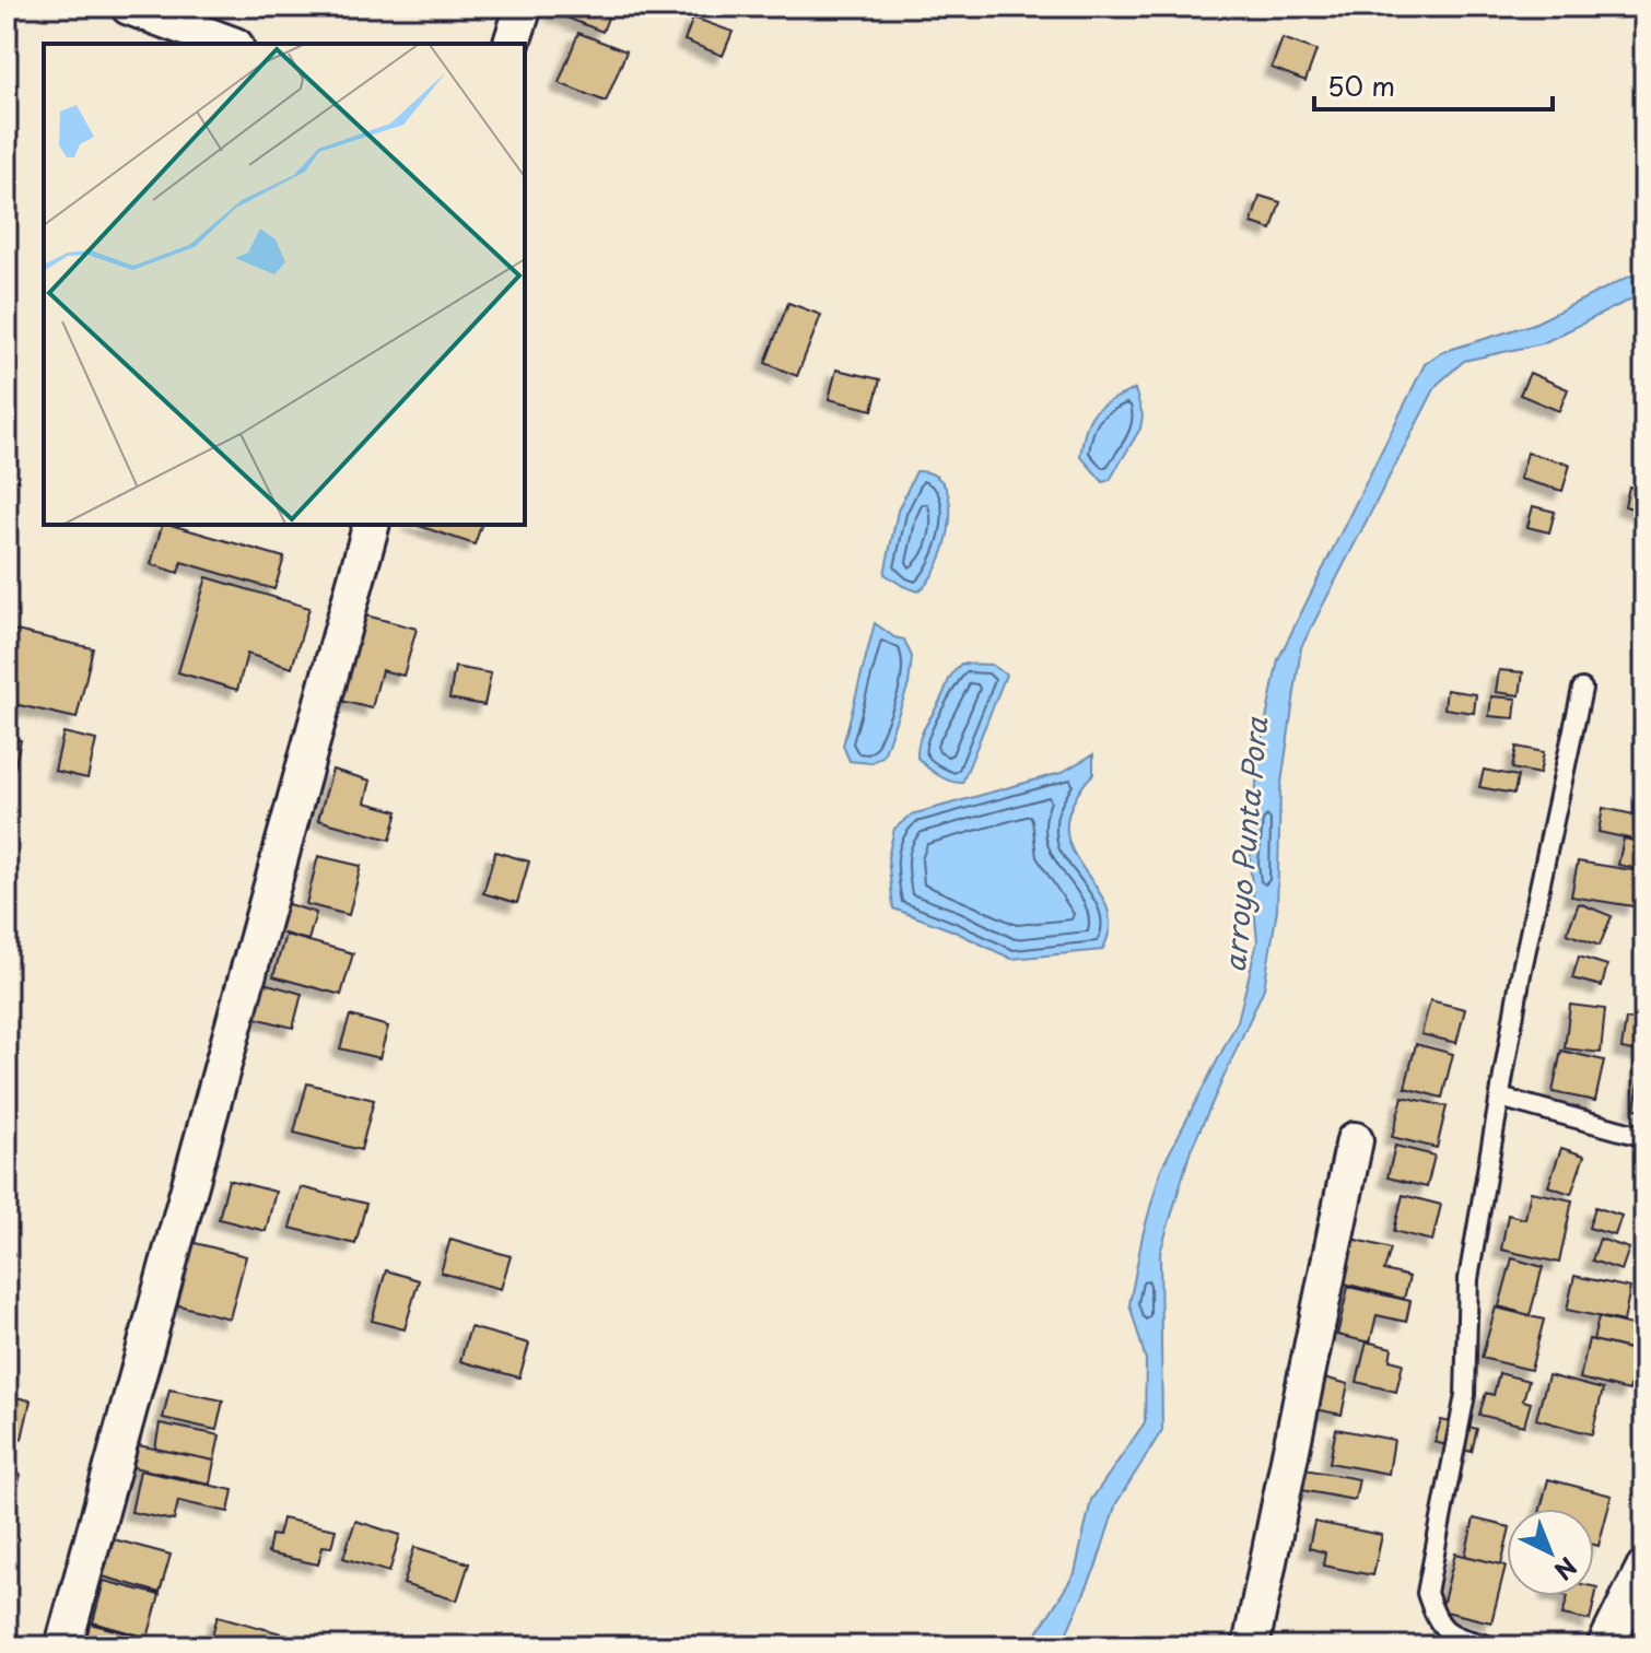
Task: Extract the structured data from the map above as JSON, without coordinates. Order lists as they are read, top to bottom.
{
  "water": ["arroyo Punta Pora"],
  "scale_bar": "50 m",
  "north": "bottom right"
}
